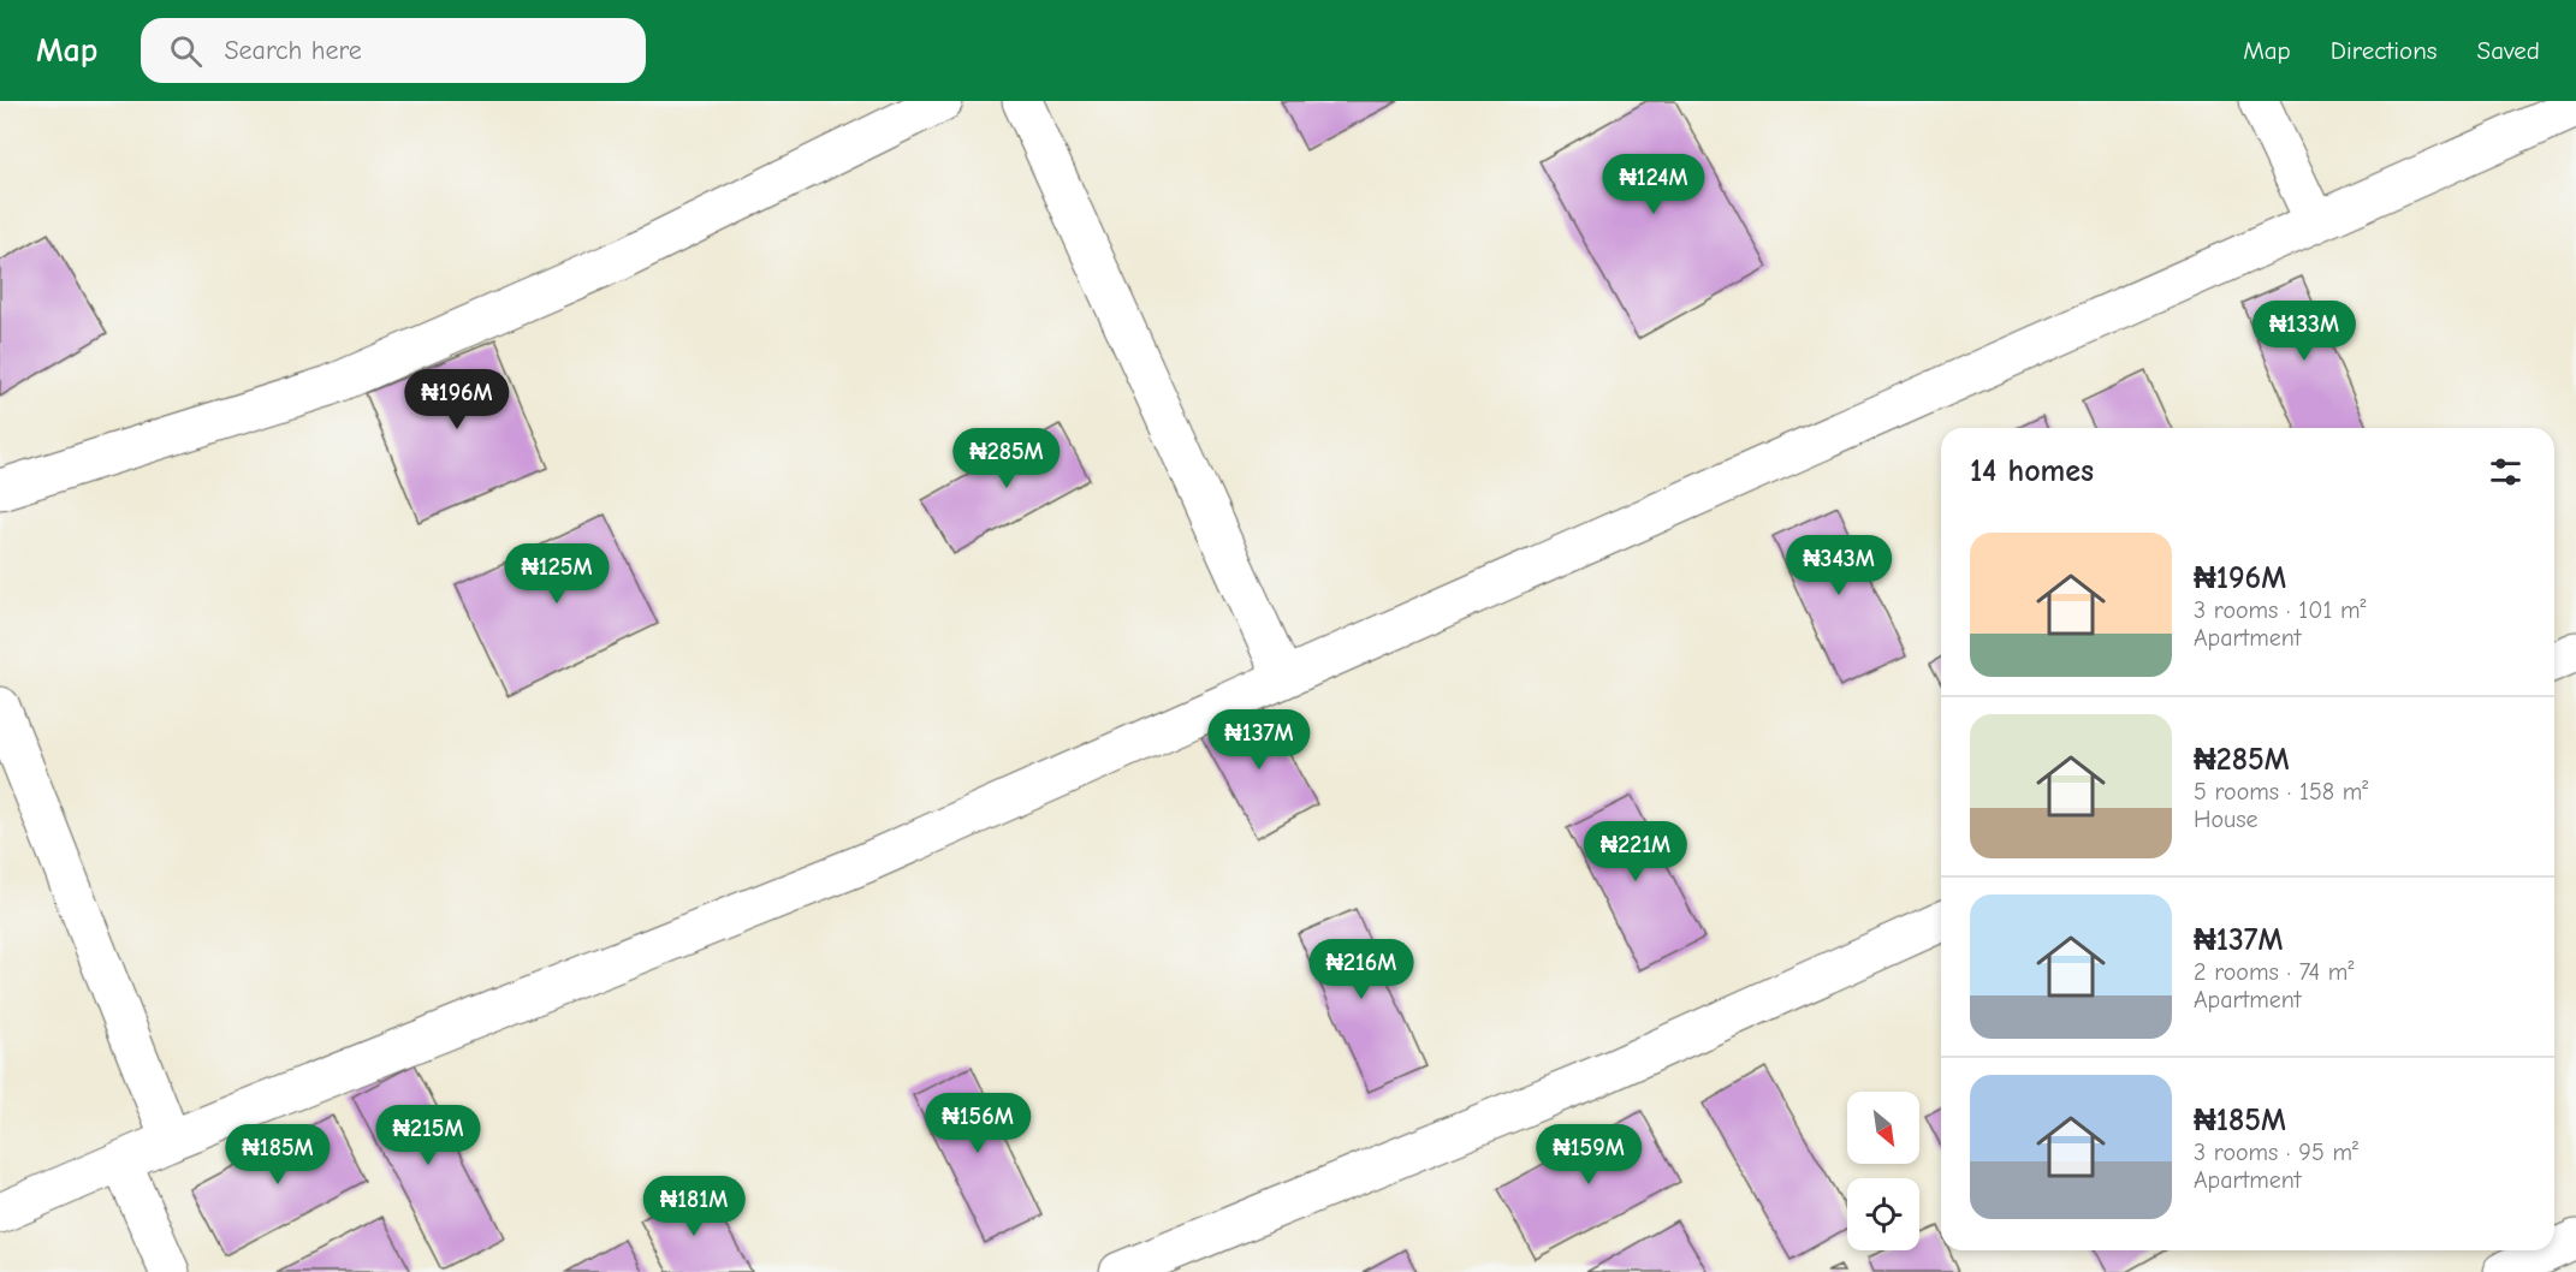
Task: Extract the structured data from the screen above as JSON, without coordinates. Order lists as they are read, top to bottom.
{
  "north": "bottom right",
  "page": {
    "header": "Map",
    "search": "Search here",
    "nav": ["Map", "Directions", "Saved"],
    "price": [
      "₦124M",
      "₦133M",
      "₦196M",
      "₦285M",
      "₦343M",
      "₦125M",
      "₦137M",
      "₦221M",
      "₦216M",
      "₦156M",
      "₦215M",
      "₦185M",
      "₦159M",
      "₦181M"
    ],
    "heading": "14 homes",
    "list": [
      {
        "name": "₦196M",
        "note": "3 rooms · 101 m² · Apartment"
      },
      {
        "name": "₦285M",
        "note": "5 rooms · 158 m² · House"
      },
      {
        "name": "₦137M",
        "note": "2 rooms · 74 m² · Apartment"
      },
      {
        "name": "₦185M",
        "note": "3 rooms · 95 m² · Apartment"
      }
    ]
  }
}
